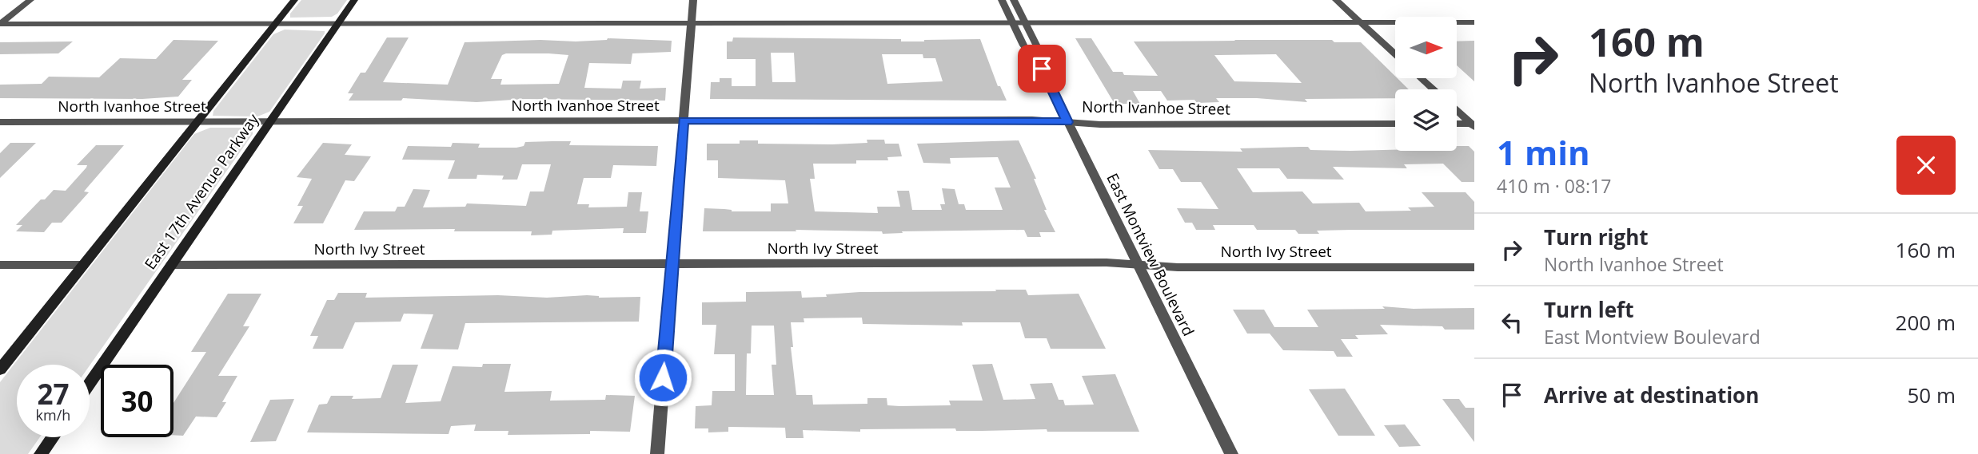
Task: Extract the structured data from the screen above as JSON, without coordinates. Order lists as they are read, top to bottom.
{
  "streets": {
    "main road": ["East 17th Avenue Parkway"],
    "street": ["North Ivanhoe Street", "North Ivy Street", "East Montview Boulevard"]
  },
  "crossings": [
    ["North Ivanhoe Street", "East 17th Avenue Parkway"],
    ["North Ivanhoe Street", "East Montview Boulevard"],
    ["East 17th Avenue Parkway", "North Ivy Street"],
    ["North Ivy Street", "East Montview Boulevard"]
  ],
  "north": "right",
  "page": {
    "turn": ["160 m", "North Ivanhoe Street"],
    "heading": ["1 min", "410 m · 08:17"],
    "list": [
      {
        "name": "Turn right",
        "note": "North Ivanhoe Street",
        "value": "160 m"
      },
      {
        "name": "Turn left",
        "note": "East Montview Boulevard",
        "value": "200 m"
      },
      {
        "name": "Arrive at destination",
        "value": "50 m"
      }
    ],
    "speed": "27 km/h",
    "limit": "30"
  }
}
